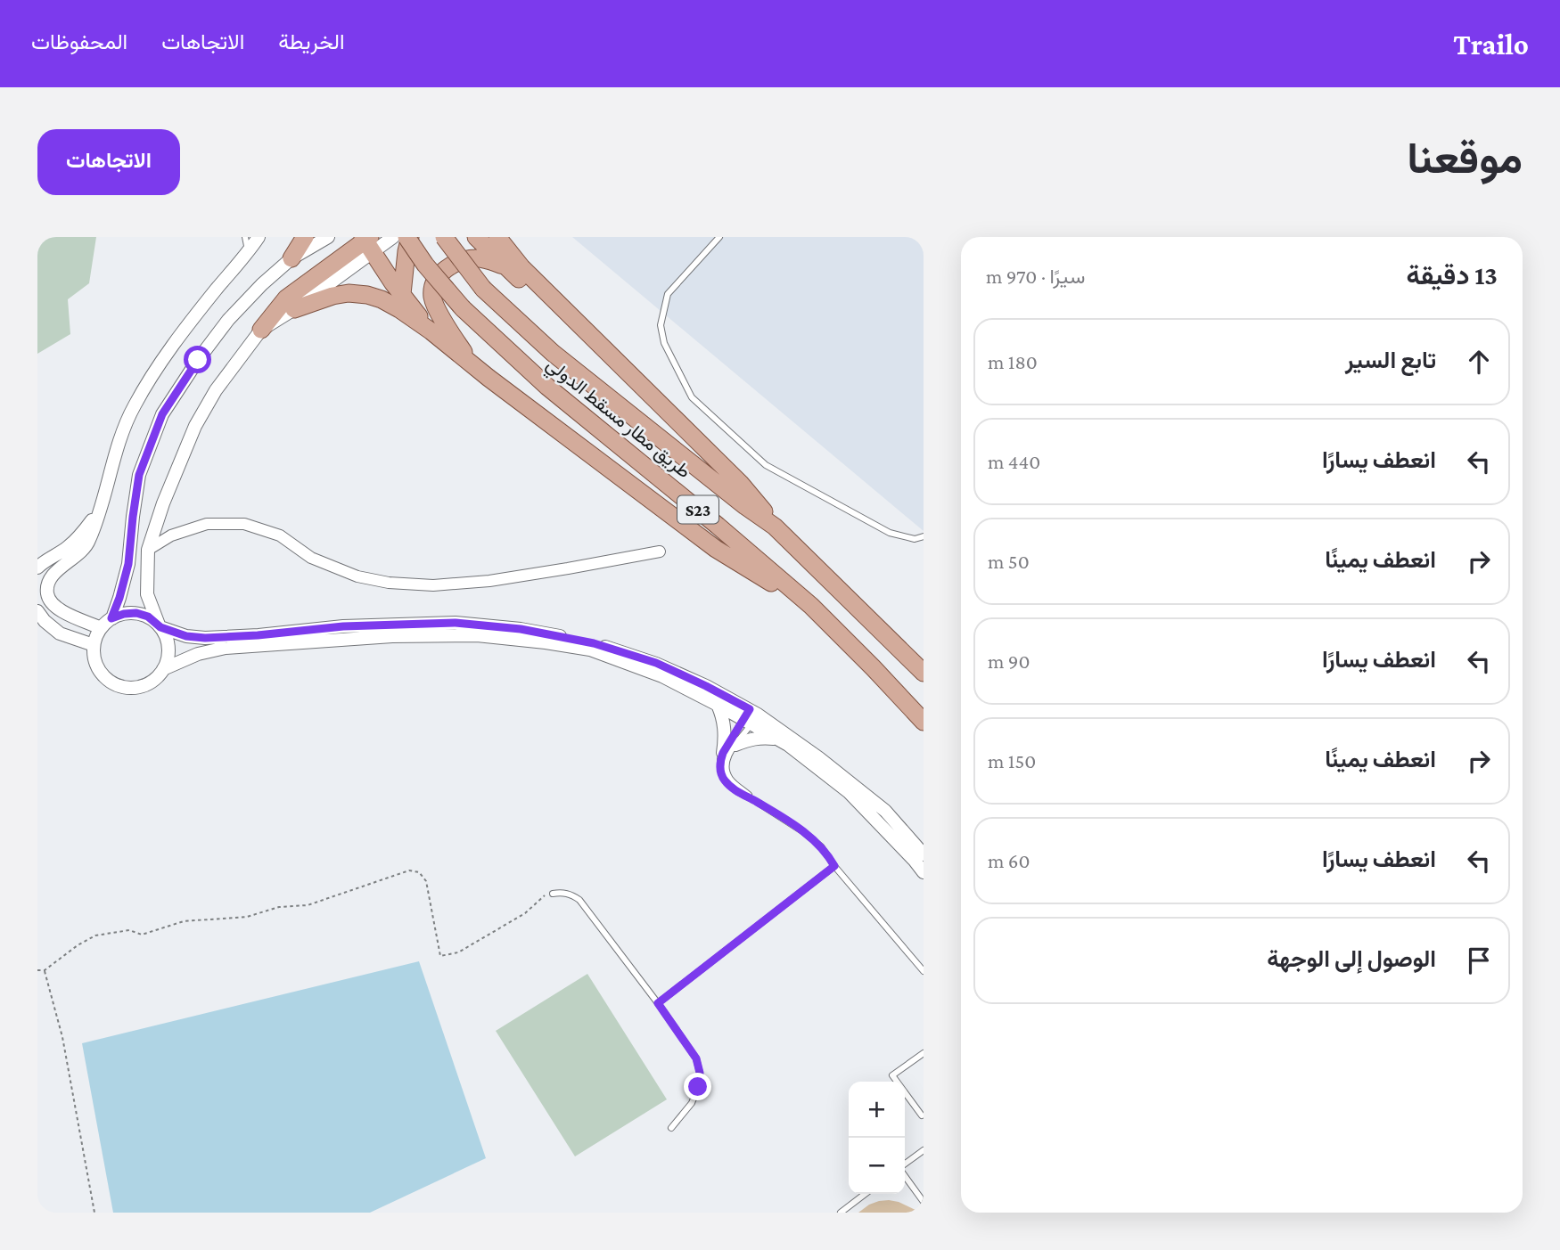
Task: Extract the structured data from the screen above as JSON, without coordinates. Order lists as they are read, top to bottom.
{
  "streets": {
    "main road": ["طريق مطار مسقط الدولي", "S23"]
  },
  "page": {
    "header": "Trailo",
    "nav": ["الخريطة", "الاتجاهات", "المحفوظات"],
    "title": "موقعنا",
    "buttons": "الاتجاهات",
    "heading": ["13 دقيقة", "سيرًا · 970 m"],
    "list": [
      ["تابع السير", "180 m"],
      ["انعطف يسارًا", "440 m"],
      ["انعطف يمينًا", "50 m"],
      ["انعطف يسارًا", "90 m"],
      ["انعطف يمينًا", "150 m"],
      ["انعطف يسارًا", "60 m"],
      "الوصول إلى الوجهة"
    ],
    "map_buttons": ["+", "−"]
  }
}
